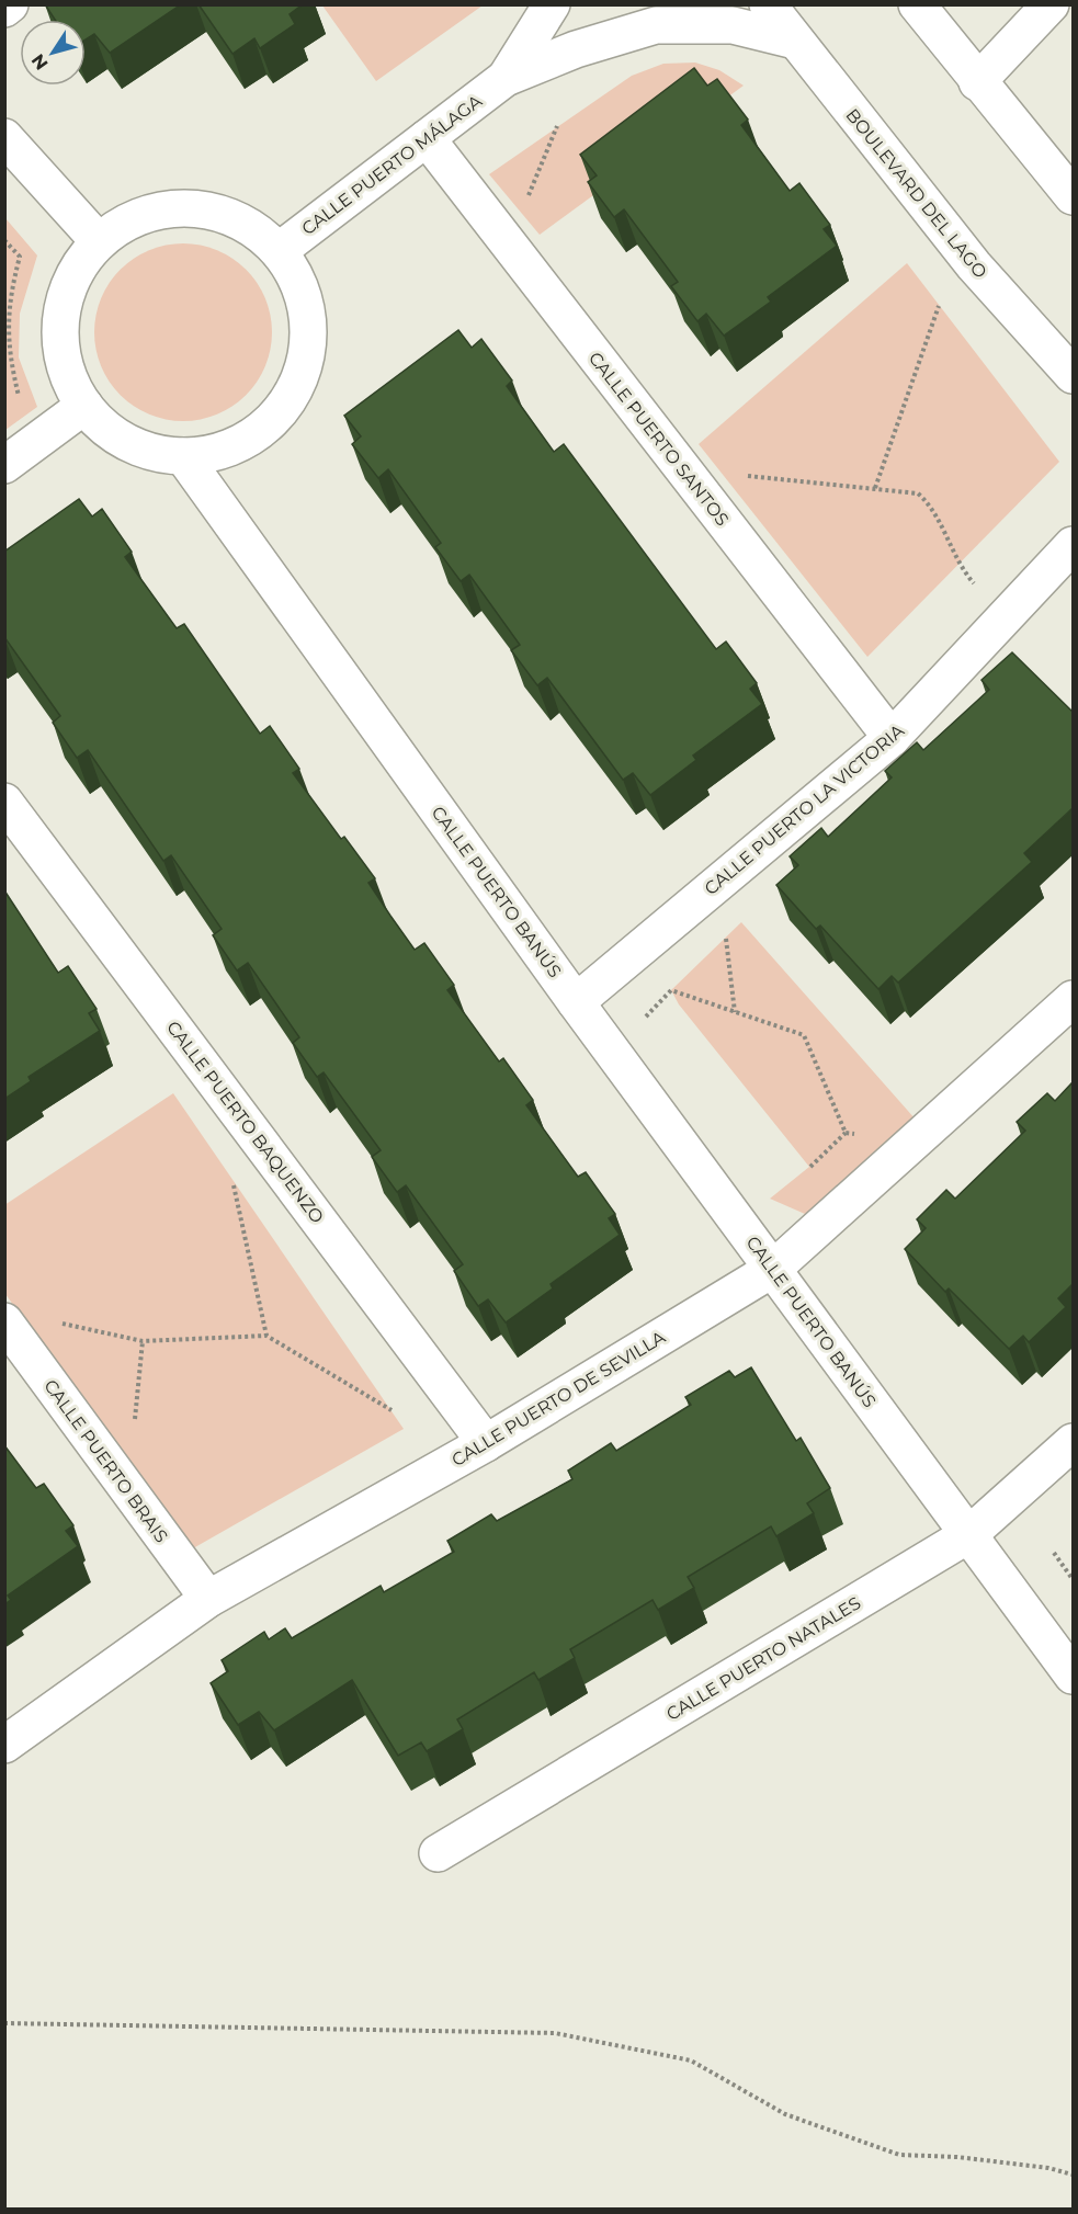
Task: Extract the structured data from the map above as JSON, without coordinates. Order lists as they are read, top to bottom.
{
  "streets": {
    "street": [
      "CALLE PUERTO MÁLAGA",
      "BOULEVARD DEL LAGO",
      "CALLE PUERTO SANTOS",
      "CALLE PUERTO LA VICTORIA",
      "CALLE PUERTO BANÚS",
      "CALLE PUERTO BAQUENZO",
      "CALLE PUERTO DE SEVILLA",
      "CALLE PUERTO BRAIS",
      "CALLE PUERTO NATALES"
    ]
  },
  "crossings": [
    ["CALLE PUERTO MÁLAGA", "BOULEVARD DEL LAGO"],
    ["CALLE PUERTO MÁLAGA", "CALLE PUERTO SANTOS"],
    ["CALLE PUERTO SANTOS", "CALLE PUERTO LA VICTORIA"],
    ["CALLE PUERTO LA VICTORIA", "CALLE PUERTO BANÚS"],
    ["CALLE PUERTO BANÚS", "CALLE PUERTO DE SEVILLA"],
    ["CALLE PUERTO BANÚS", "CALLE PUERTO NATALES"],
    ["CALLE PUERTO BAQUENZO", "CALLE PUERTO DE SEVILLA"],
    ["CALLE PUERTO DE SEVILLA", "CALLE PUERTO BRAIS"]
  ],
  "north": "bottom left"
}
